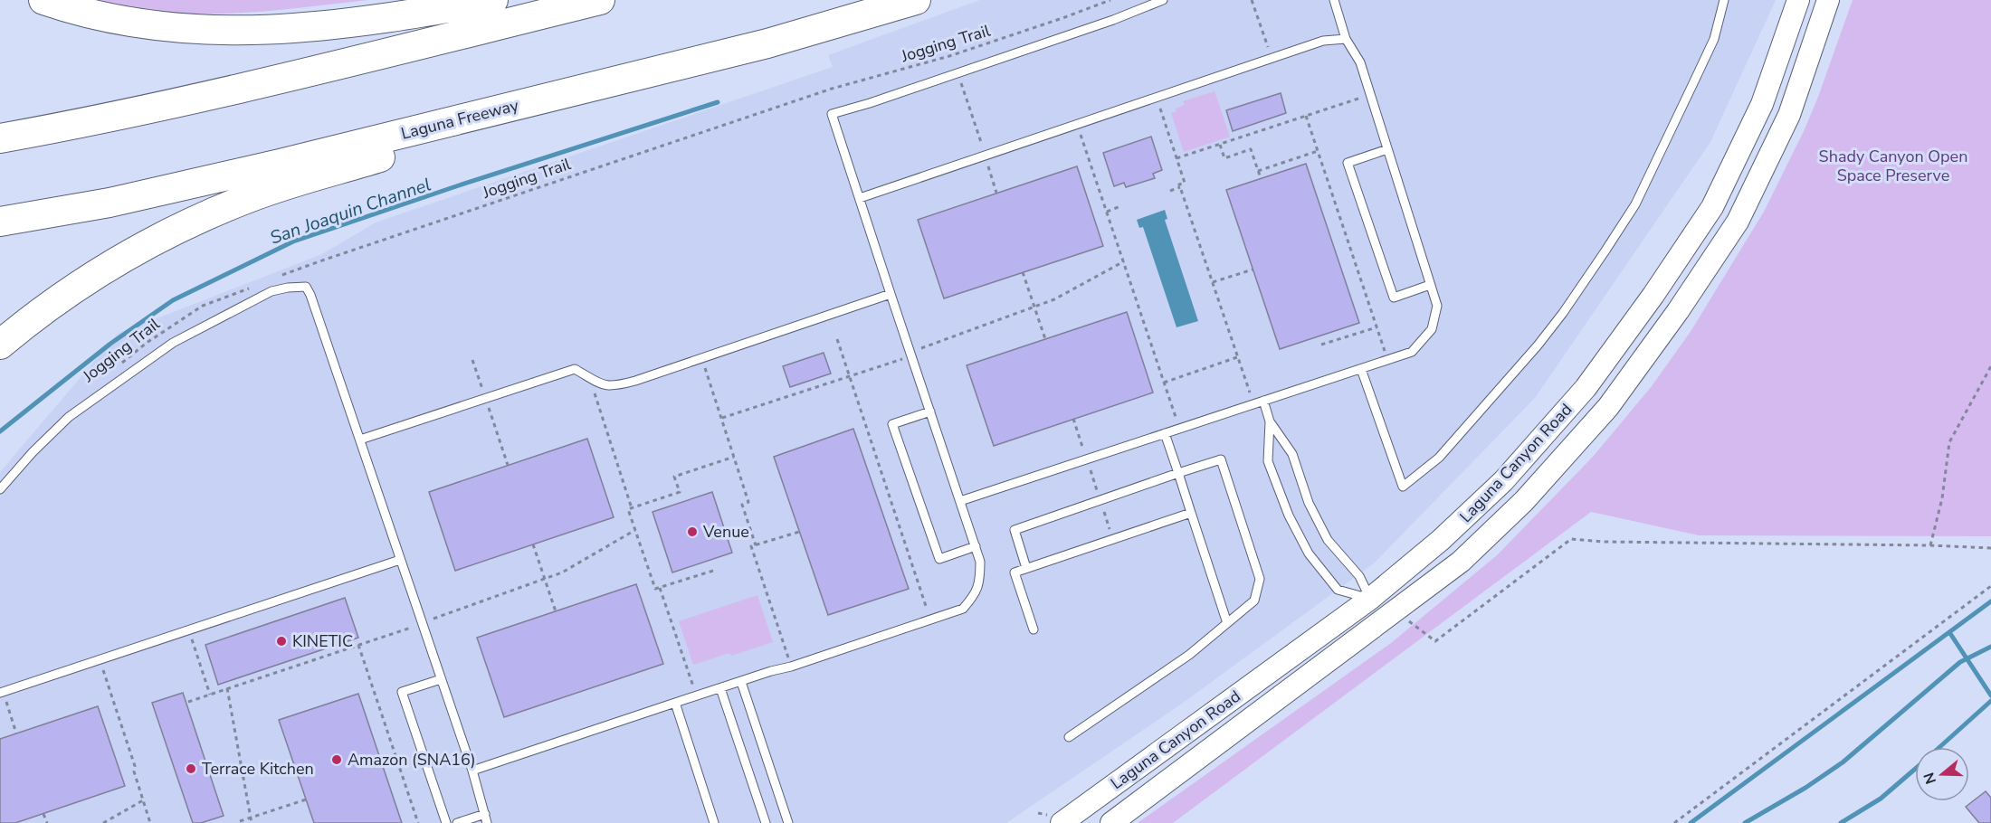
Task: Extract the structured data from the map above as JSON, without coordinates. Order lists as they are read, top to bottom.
{
  "streets": {
    "highway": ["Laguna Freeway"],
    "main road": ["Laguna Canyon Road"],
    "path": ["Jogging Trail"]
  },
  "water": ["San Joaquin Channel"],
  "parks": ["Shady Canyon Open Space Preserve"],
  "places": [
    "Venue",
    "KINETIC",
    "Amazon (SNA16)",
    "Terrace Kitchen"
  ],
  "north": "left"
}
